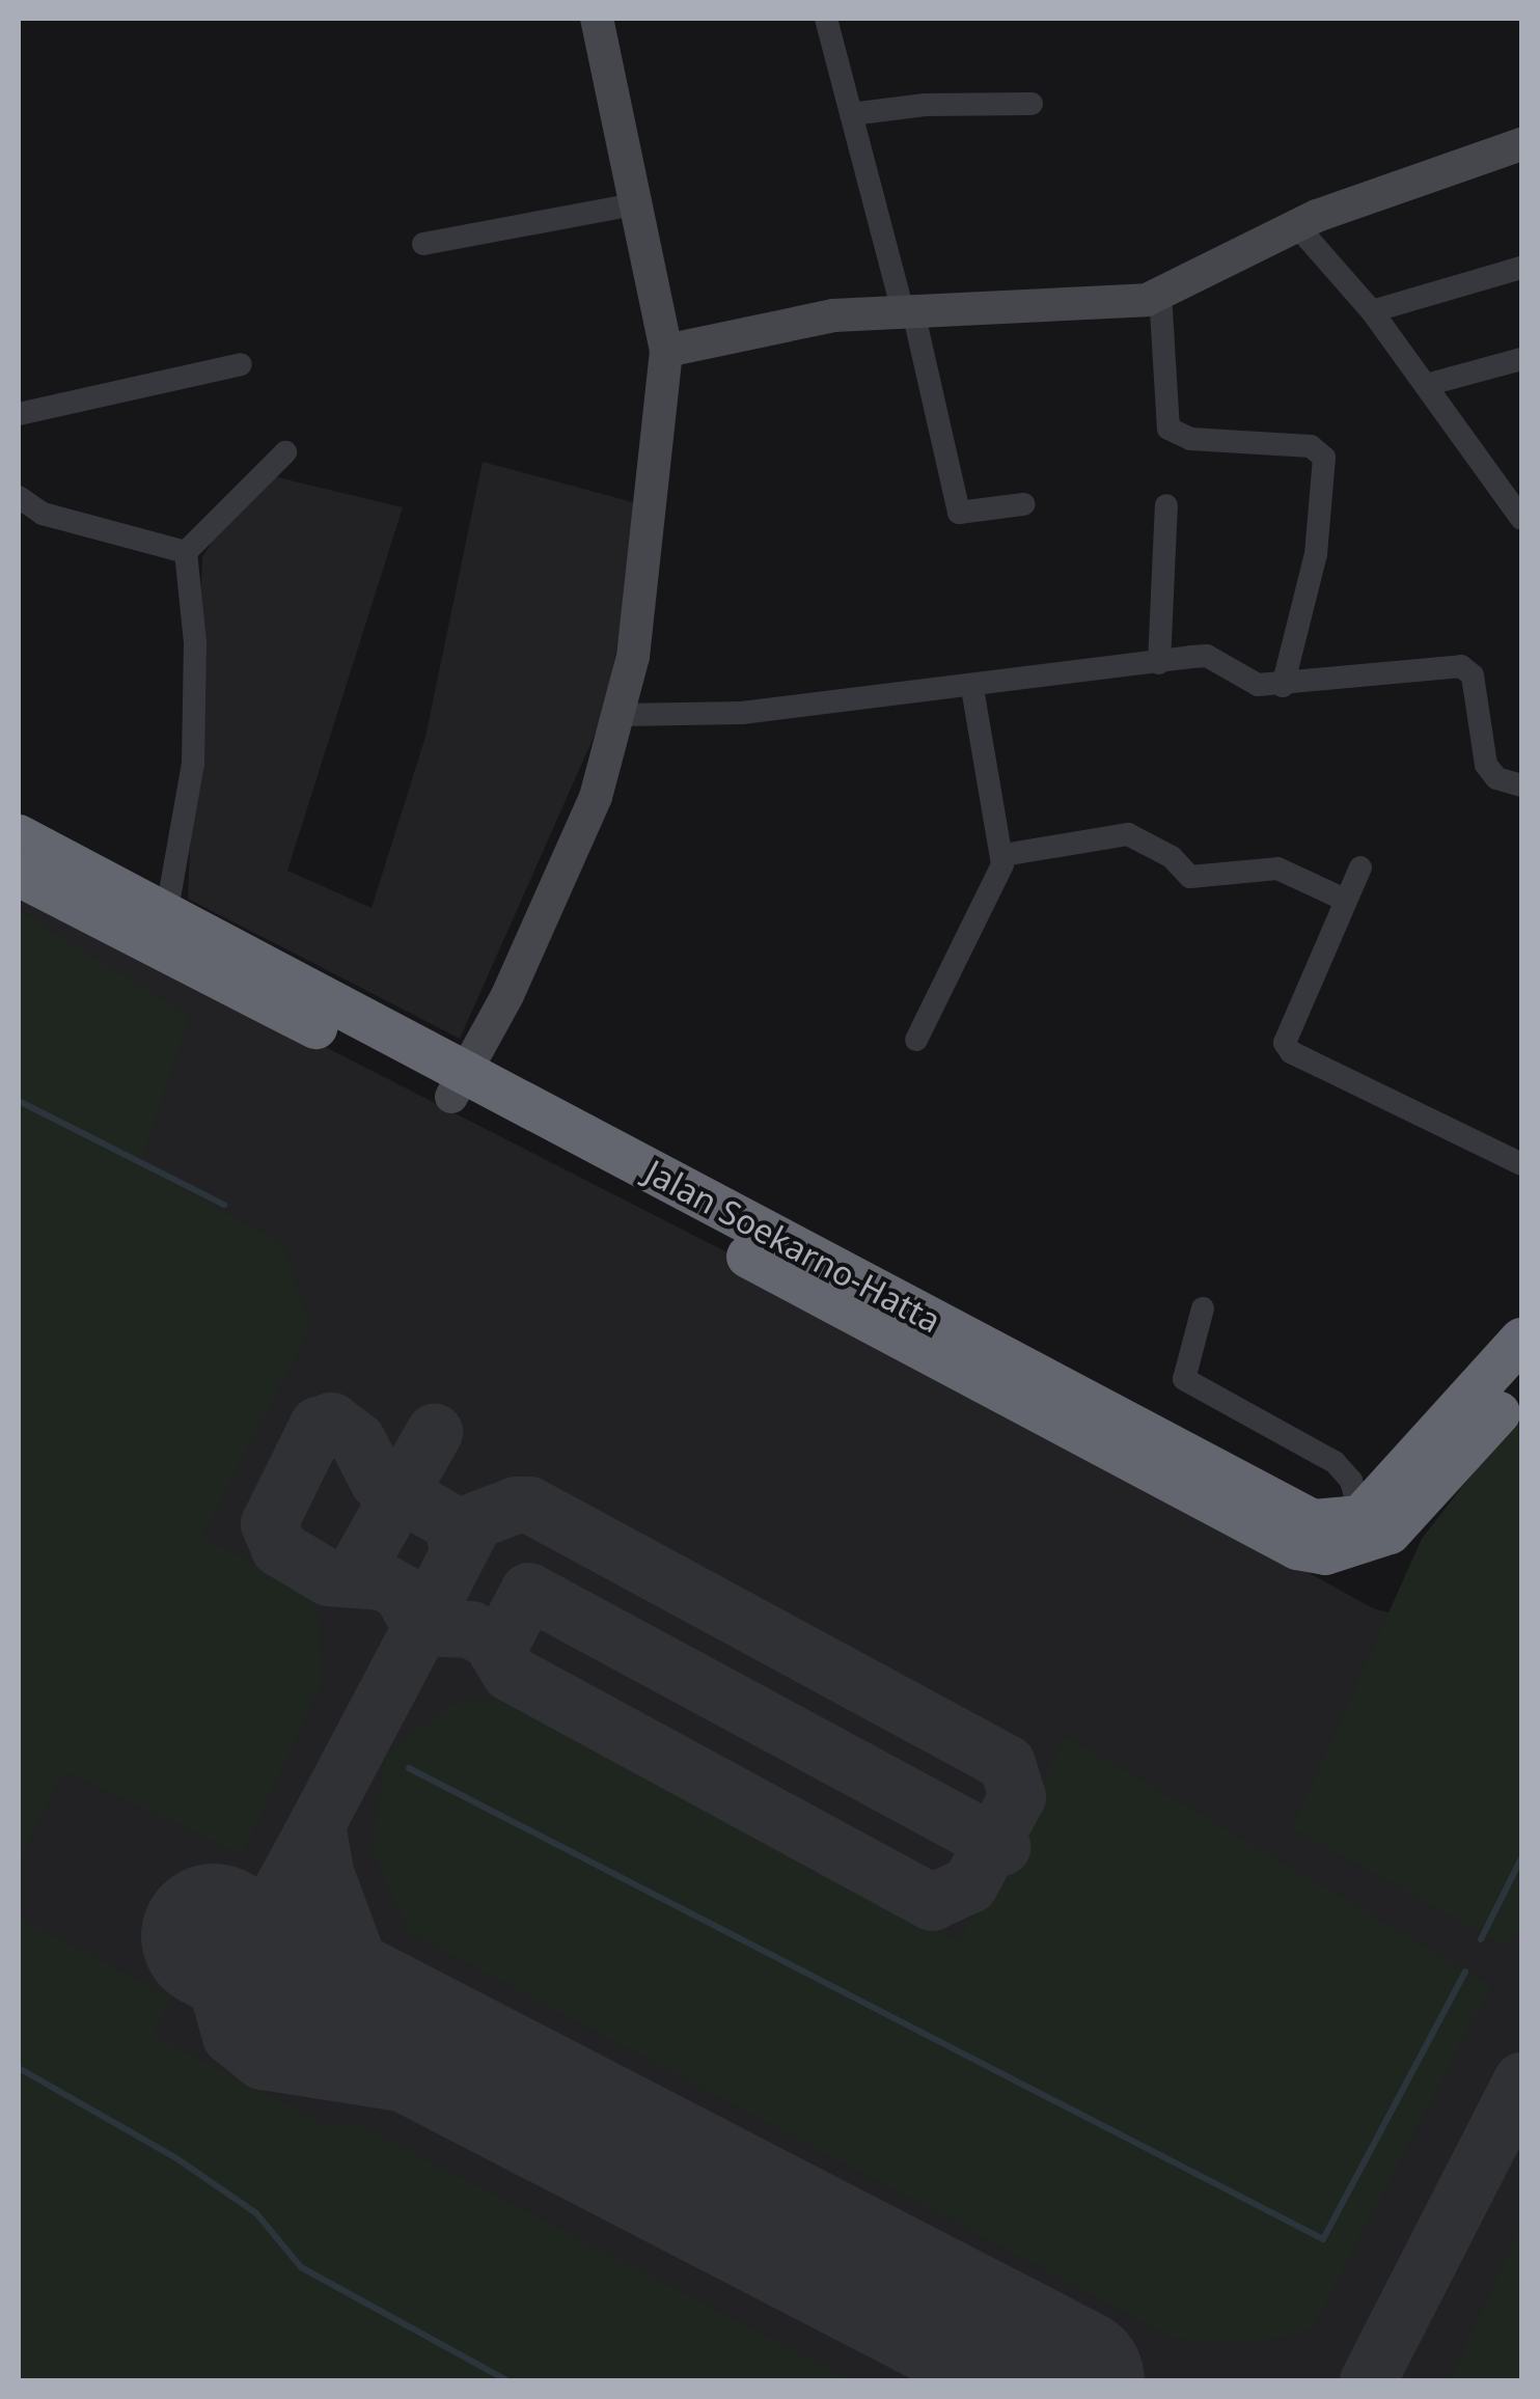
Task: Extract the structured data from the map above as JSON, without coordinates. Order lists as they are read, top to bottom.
{
  "streets": {
    "highway": ["Jalan Soekarno-Hatta"]
  }
}
